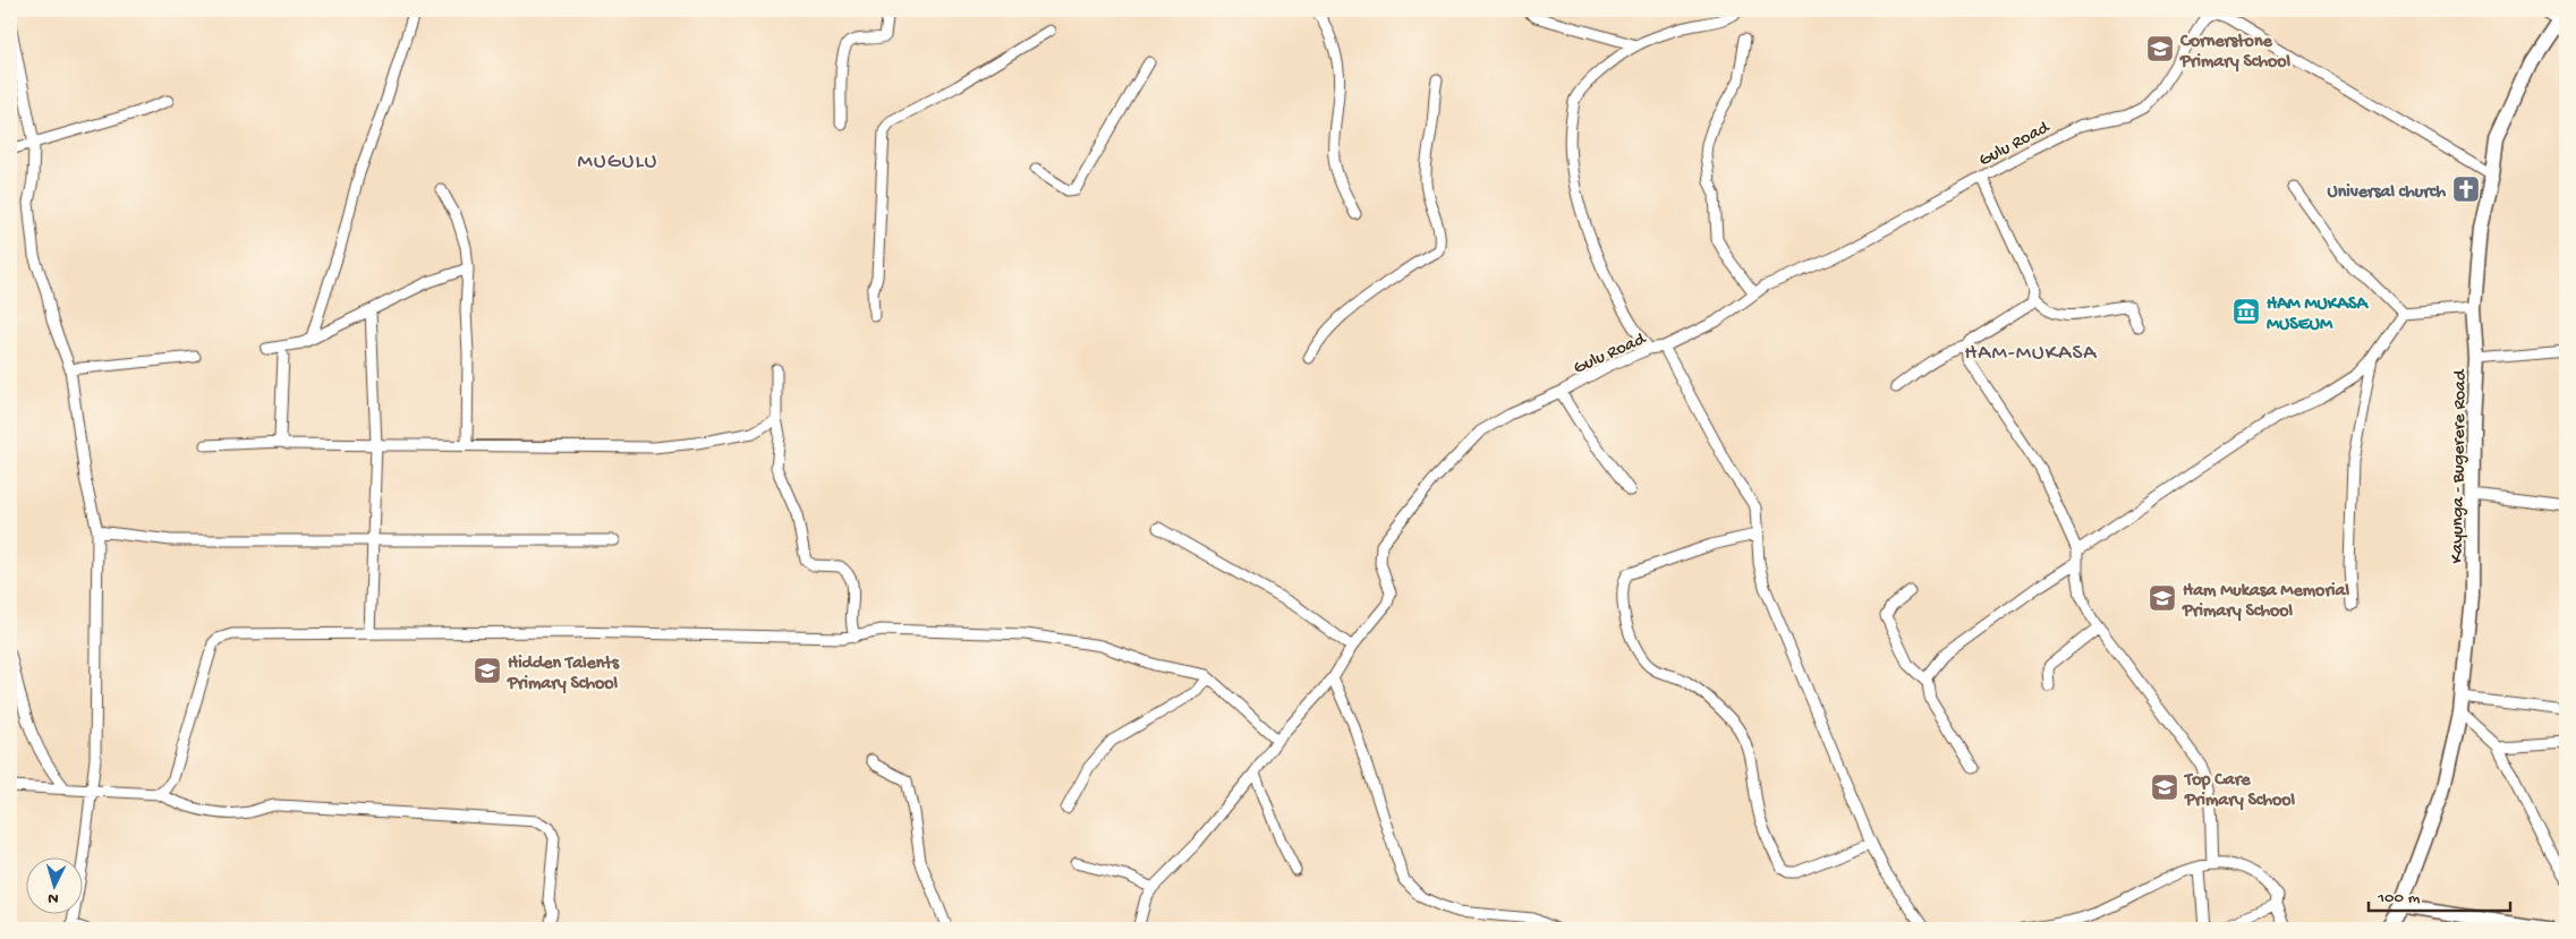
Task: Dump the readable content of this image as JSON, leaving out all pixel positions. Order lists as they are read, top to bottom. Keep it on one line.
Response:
{"streets":{"main road":["Kayunga - Bugerere Road"],"street":["Gulu Road"]},"crossings":[["Gulu Road","Kayunga - Bugerere Road"]],"districts":["MUGULU","HAM-MUKASA"],"places":{"school or university":["Cornerstone Primary School","Ham Mukasa Memorial Primary School","Hidden Talents Primary School","Top Care Primary School"],"church":["Universal church"],"museum":["HAM MUKASA MUSEUM"]},"scale_bar":"100 m","north":"bottom"}
